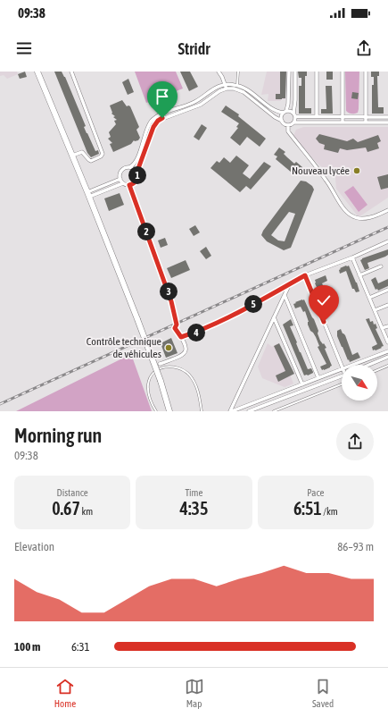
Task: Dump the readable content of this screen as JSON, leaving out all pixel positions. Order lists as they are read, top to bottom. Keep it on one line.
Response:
{"places":["Nouveau lycée","Contrôle technique de véhicules"],"north":"bottom right","page":{"status":"09:38","header":"Stridr","pins":["1","2","3","5","4"],"heading":["Morning run","09:38"],"stats":[["Distance","0.67 km"],["Time","4:35"],["Pace","6:51 /km"]],"chart":["Elevation","86–93 m"],"list":[{"name":"100 m","note":"6:31"}],"tabs":["Home","Map","Saved"]}}
